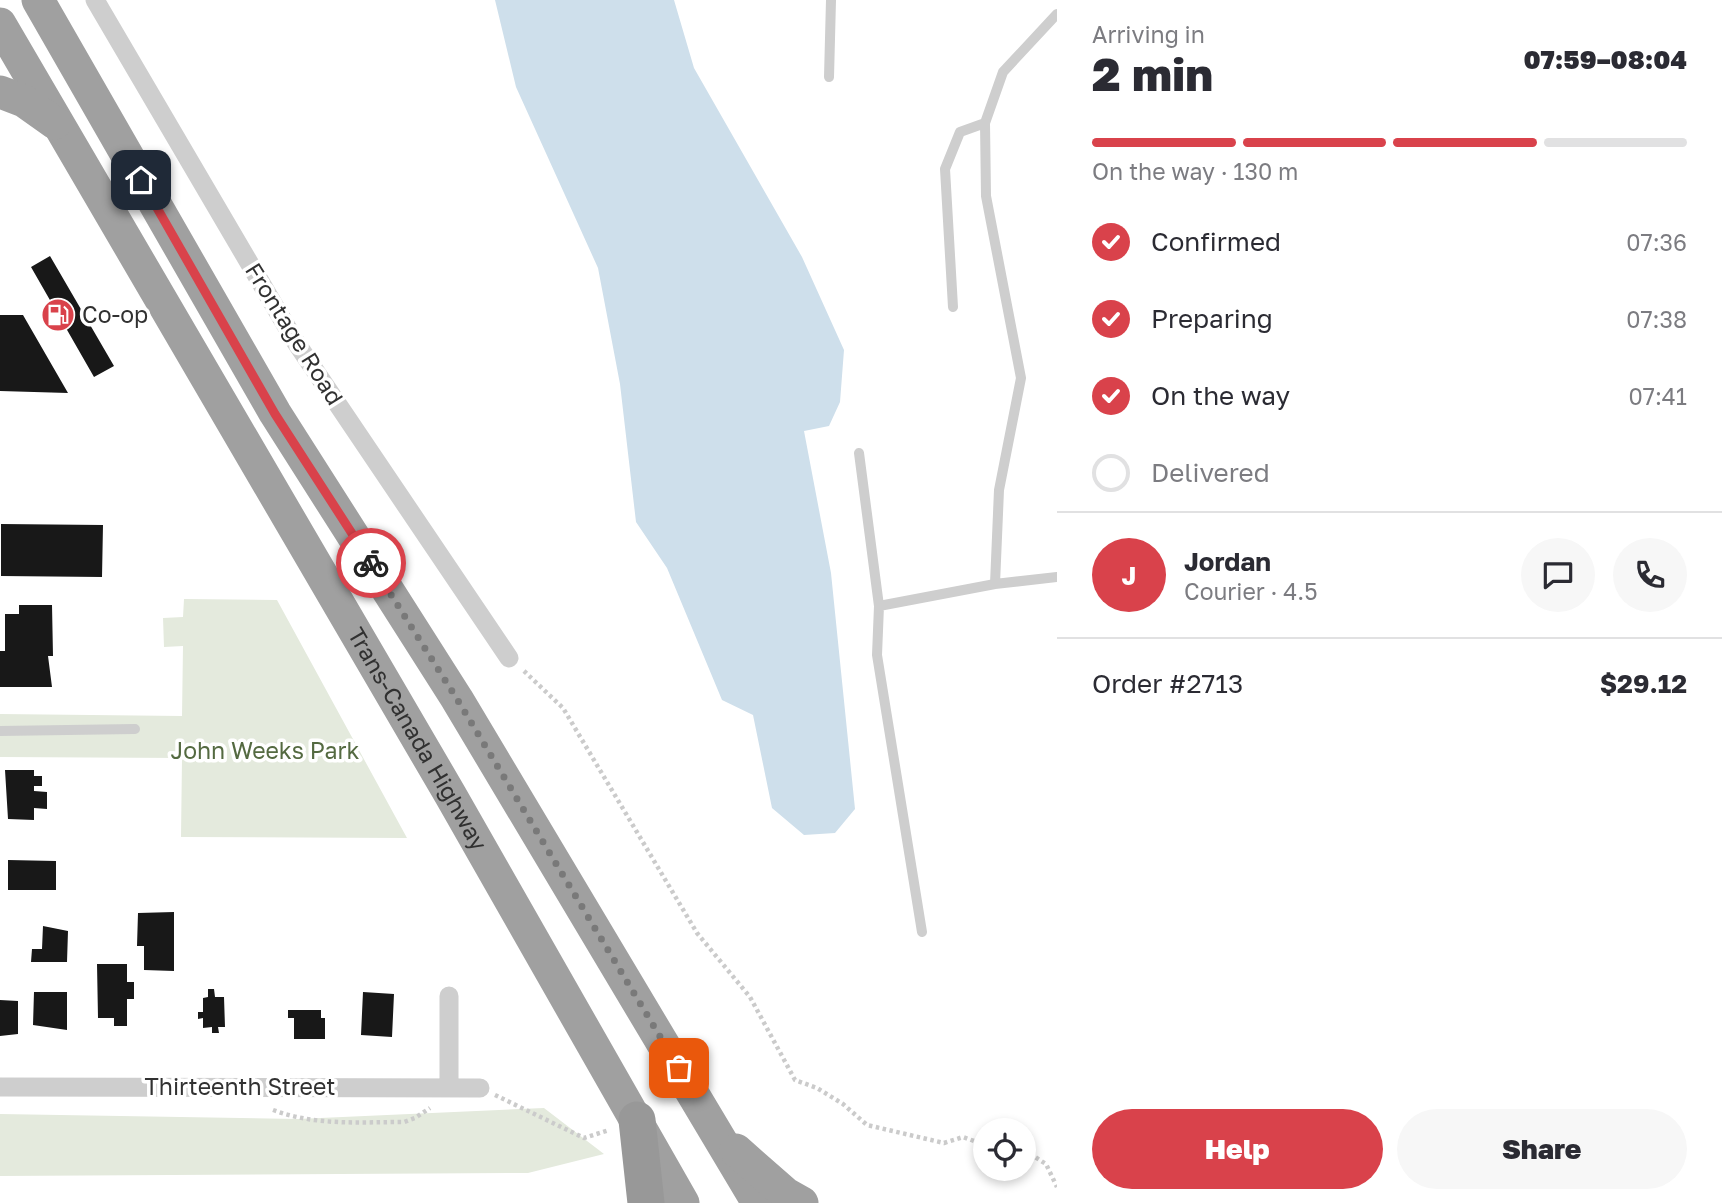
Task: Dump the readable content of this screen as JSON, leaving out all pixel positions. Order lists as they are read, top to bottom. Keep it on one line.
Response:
{"streets":{"highway":["Trans-Canada Highway"],"street":["Frontage Road","Thirteenth Street"]},"parks":["John Weeks Park"],"places":{"fuel station":["Co-op"]},"page":{"heading":["2 min","Arriving in","07:59–08:04"],"panel":["Jordan","Courier · 4.5","Order #2713","$29.12"],"bar":"On the way · 130 m","list":[["Confirmed","07:36"],["Preparing","07:38"],["On the way","07:41"],"Delivered"],"round":"J","buttons":["Help","Share"]}}
